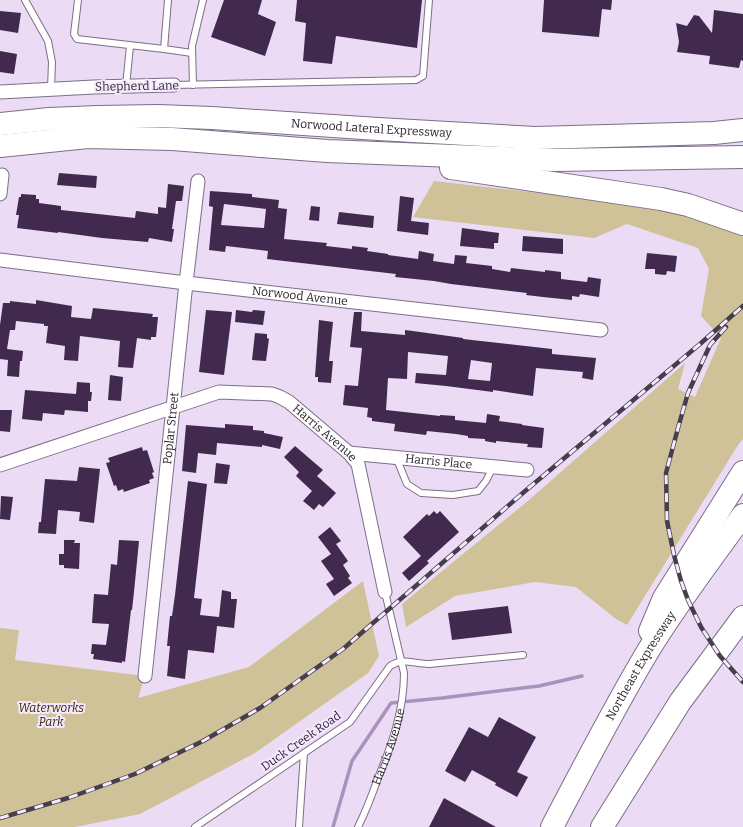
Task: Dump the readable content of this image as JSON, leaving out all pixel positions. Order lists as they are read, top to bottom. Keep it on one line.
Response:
{"streets":{"highway":["Norwood Lateral Expressway","Northeast Expressway"],"street":["Shepherd Lane","Norwood Avenue","Poplar Street","Harris Avenue","Harris Place"],"lane":["Duck Creek Road"]},"crossings":[["Norwood Avenue","Poplar Street"],["Poplar Street","Harris Avenue"],["Harris Avenue","Harris Place"],["Harris Avenue","Duck Creek Road"]],"parks":["Waterworks Park"]}
